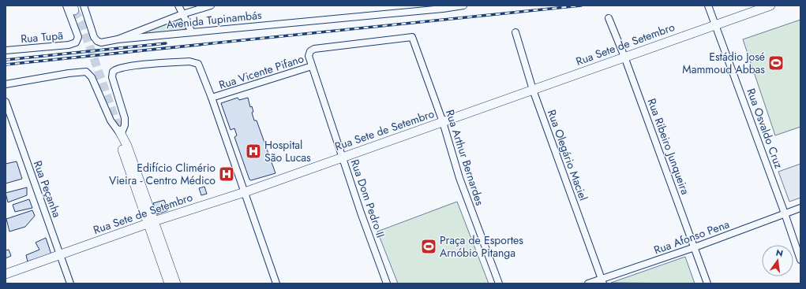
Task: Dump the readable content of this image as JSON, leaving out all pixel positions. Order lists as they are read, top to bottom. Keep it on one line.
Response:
{"streets":{"main road":["Rua Sete de Setembro"],"street":["Avenida Tupinambás","Rua Tupã","Rua Vicente Pifano","Rua Osvaldo Cruz","Rua Ribeiro Junqueira","Rua Olegário Maciel","Rua Arthur Bernardes","Rua Peçanha","Rua Dom Pedro II","Rua Afonso Pena"]},"crossings":[["Rua Sete de Setembro","Rua Osvaldo Cruz"],["Rua Sete de Setembro","Rua Ribeiro Junqueira"],["Rua Sete de Setembro","Rua Olegário Maciel"],["Rua Sete de Setembro","Rua Arthur Bernardes"],["Rua Sete de Setembro","Rua Peçanha"],["Rua Sete de Setembro","Rua Dom Pedro II"],["Rua Vicente Pifano","Rua Arthur Bernardes"],["Rua Vicente Pifano","Rua Dom Pedro II"],["Rua Osvaldo Cruz","Rua Afonso Pena"],["Rua Ribeiro Junqueira","Rua Afonso Pena"],["Rua Olegário Maciel","Rua Afonso Pena"]],"places":{"sports":["Estádio José Mammoud Abbas","Praça de Esportes Arnóbio Pitanga"],"hospital":["Hospital São Lucas","Edifício Climério Vieira - Centro Médico"]},"north":"top"}
